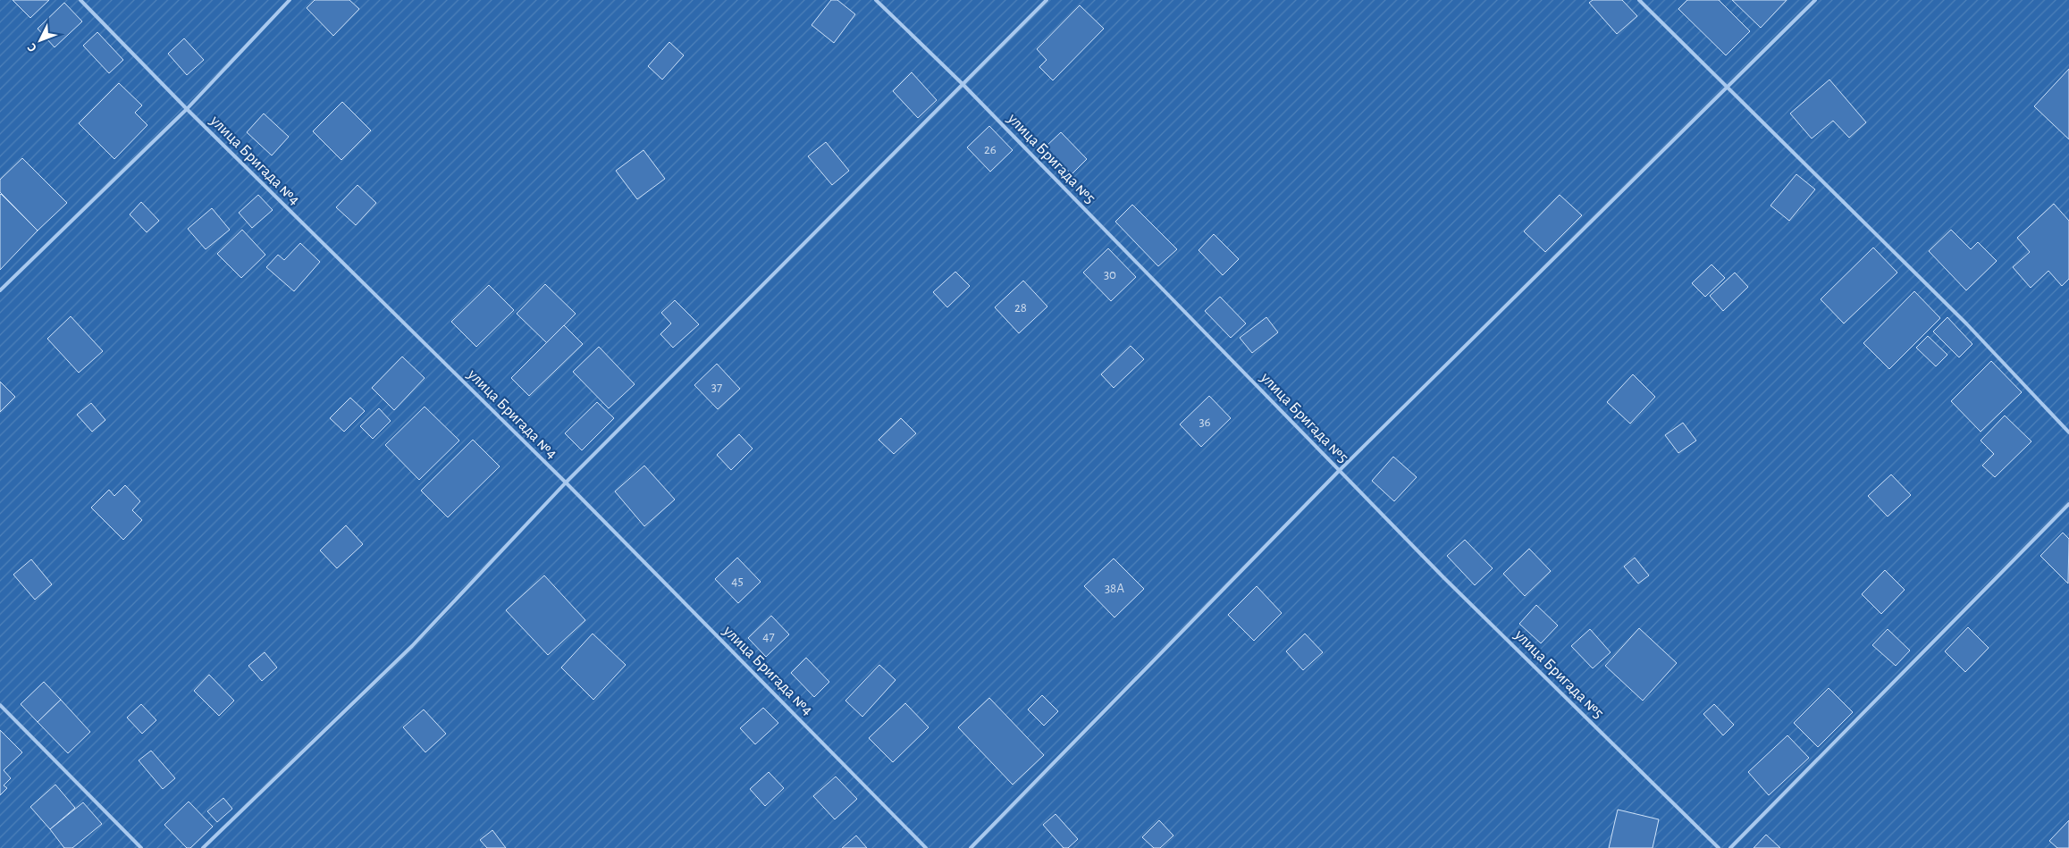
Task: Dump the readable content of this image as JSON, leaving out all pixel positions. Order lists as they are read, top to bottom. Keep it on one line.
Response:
{"streets":{"lane":["улица Бригада №5","улица Бригада №4"]},"house_numbers":["26","30","28","37","36","45","38А","47"],"north":"bottom left"}
